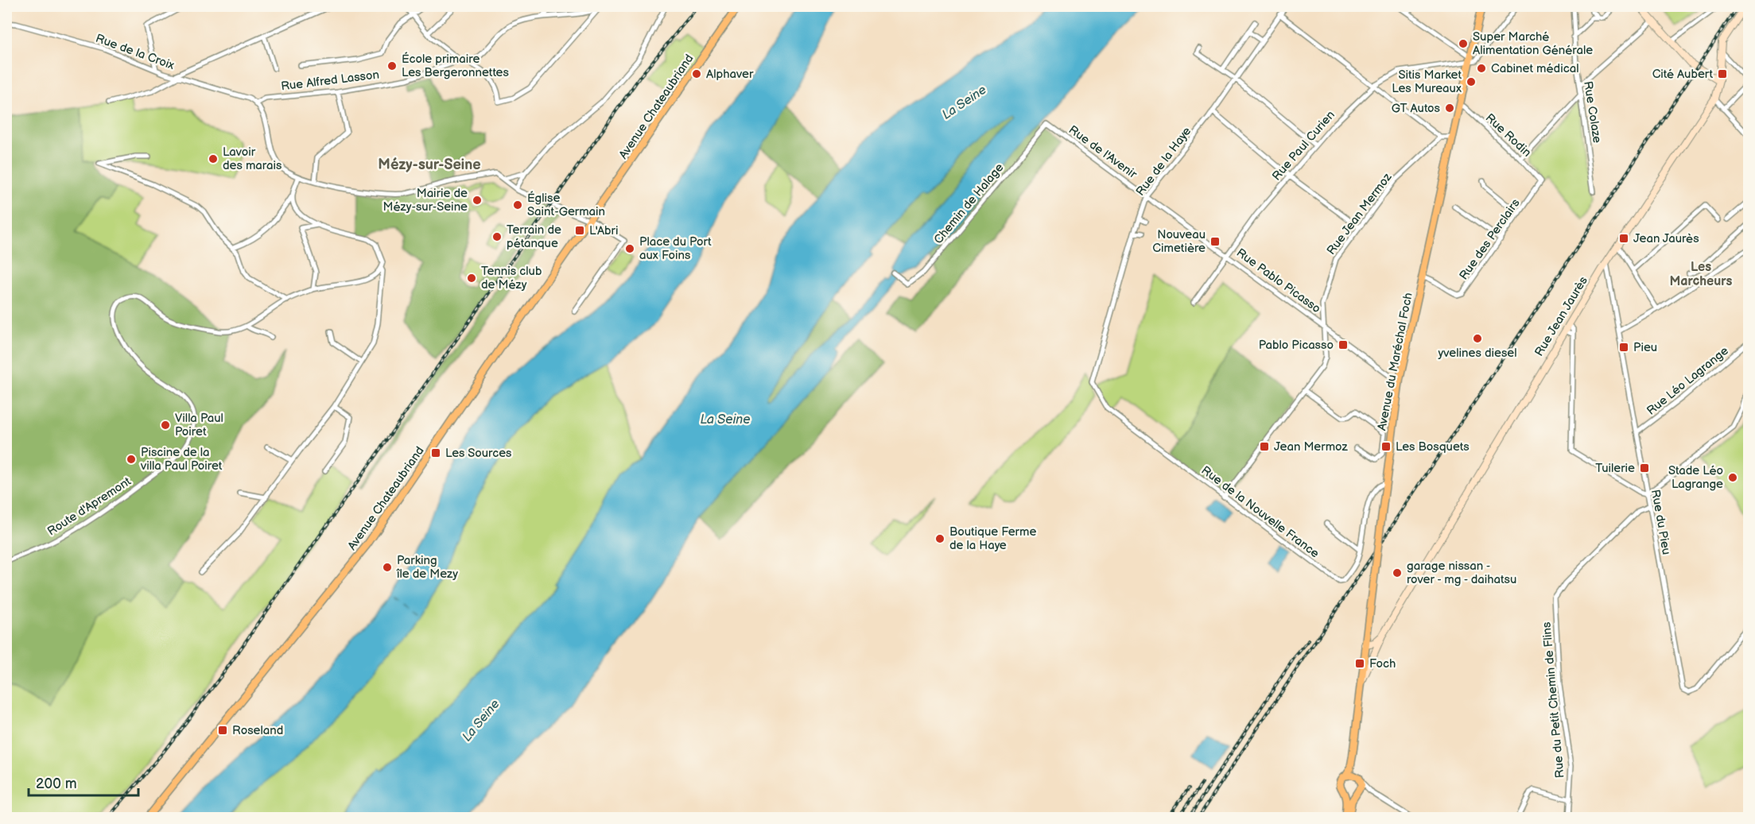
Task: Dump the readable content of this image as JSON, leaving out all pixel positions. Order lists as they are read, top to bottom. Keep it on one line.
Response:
{"streets":{"main road":["Avenue Chateaubriand","Rue Jean Jaurès","Avenue du Maréchal Foch"],"street":["Rue de la Croix","Rue Alfred Lasson","Rue Colaze","Rue Rodin","Rue Paul Curien","Rue de l'Avenir","Rue de la Haye","Chemin de Halage","Rue Jean Mermoz","Rue des Perclairs","Rue Pablo Picasso","Rue Léo Lagrange","Route d'Apremont","Rue de la Nouvelle France","Rue du Pieu","Rue du Petit Chemin de Flins"]},"crossings":[["Rue de la Croix","Rue Alfred Lasson"],["Rue Rodin","Rue des Perclairs"],["Rue Rodin","Avenue du Maréchal Foch"],["Rue Paul Curien","Rue Pablo Picasso"],["Rue Paul Curien","Avenue du Maréchal Foch"],["Rue de l'Avenir","Rue de la Haye"],["Rue de l'Avenir","Chemin de Halage"],["Rue de l'Avenir","Rue Pablo Picasso"],["Rue de la Haye","Rue Pablo Picasso"],["Rue de la Haye","Rue de la Nouvelle France"],["Rue Jean Mermoz","Rue Pablo Picasso"],["Rue Jean Mermoz","Rue de la Nouvelle France"],["Rue des Perclairs","Avenue du Maréchal Foch"],["Rue Pablo Picasso","Avenue du Maréchal Foch"],["Rue Jean Jaurès","Avenue du Maréchal Foch"],["Rue Jean Jaurès","Rue du Pieu"],["Avenue du Maréchal Foch","Rue de la Nouvelle France"],["Rue Léo Lagrange","Rue du Pieu"],["Rue du Pieu","Rue du Petit Chemin de Flins"]],"districts":["Mézy-sur-Seine","Les Marcheurs"],"water":["La Seine"],"places":{"other":["Super Marché Alimentation Générale","École primaire Les Bergeronnettes","Cabinet médical","Alphaver","Sitis Market Les Mureaux","GT Autos","Lavoir des marais","Mairie de Mézy-sur-Seine","Église Saint-Germain","Terrain de pétanque","Place du Port aux Foins","Tennis club de Mézy","yvelines diesel","Villa Paul Poiret","Piscine de la villa Paul Poiret","Stade Léo Lagrange","Boutique Ferme de la Haye","Parking île de Mezy","garage nissan - rover - mg - daihatsu"],"transit":["Cité Aubert","L'Abri","Jean Jaurès","Nouveau Cimetière","Pablo Picasso","Pieu","Jean Mermoz","Les Bosquets","Les Sources","Tuilerie","Foch","Roseland"]},"scale_bar":"200 m"}
